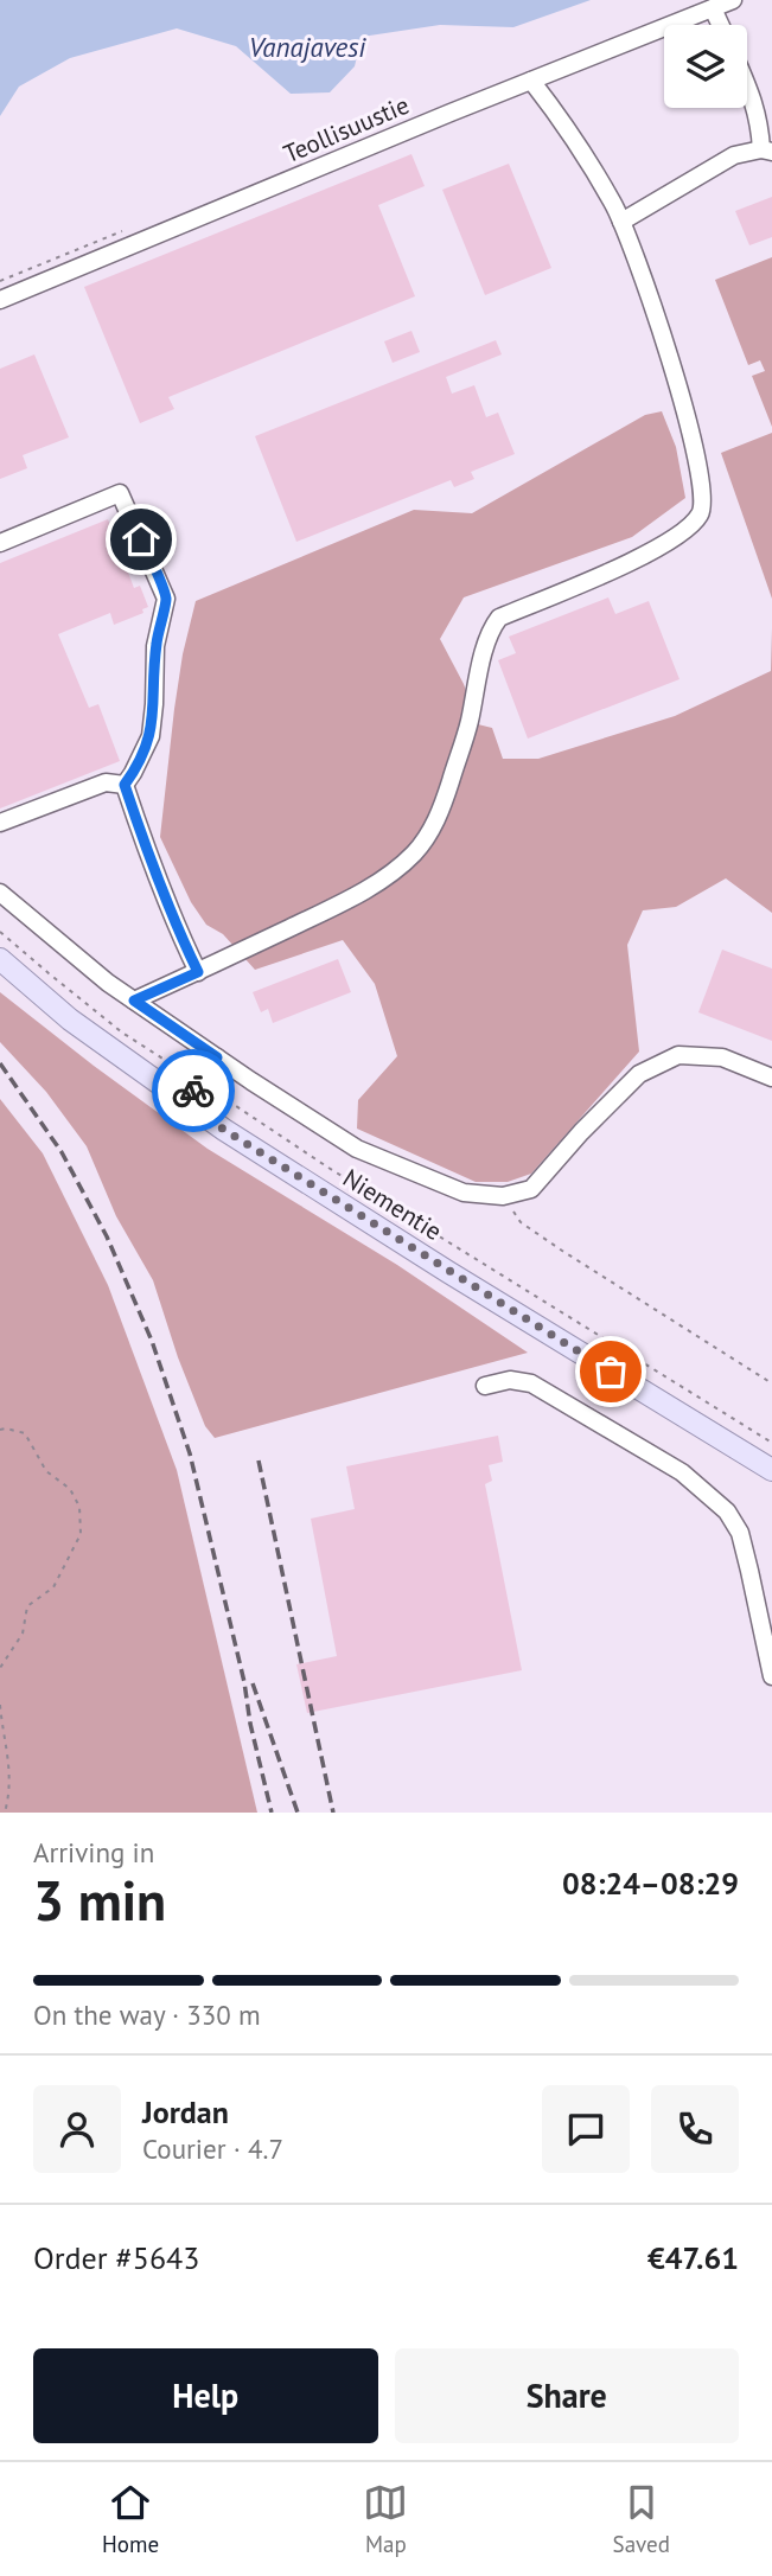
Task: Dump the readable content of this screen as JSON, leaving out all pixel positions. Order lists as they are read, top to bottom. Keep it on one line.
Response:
{"streets":{"main road":["Niementie"],"street":["Teollisuustie"]},"water":["Vanajavesi"],"page":{"heading":["3 min","Arriving in","08:24–08:29"],"panel":["Jordan","Courier · 4.7","Order #5643","€47.61"],"bar":"On the way · 330 m","buttons":["Help","Share"],"tabs":["Home","Map","Saved"]}}
